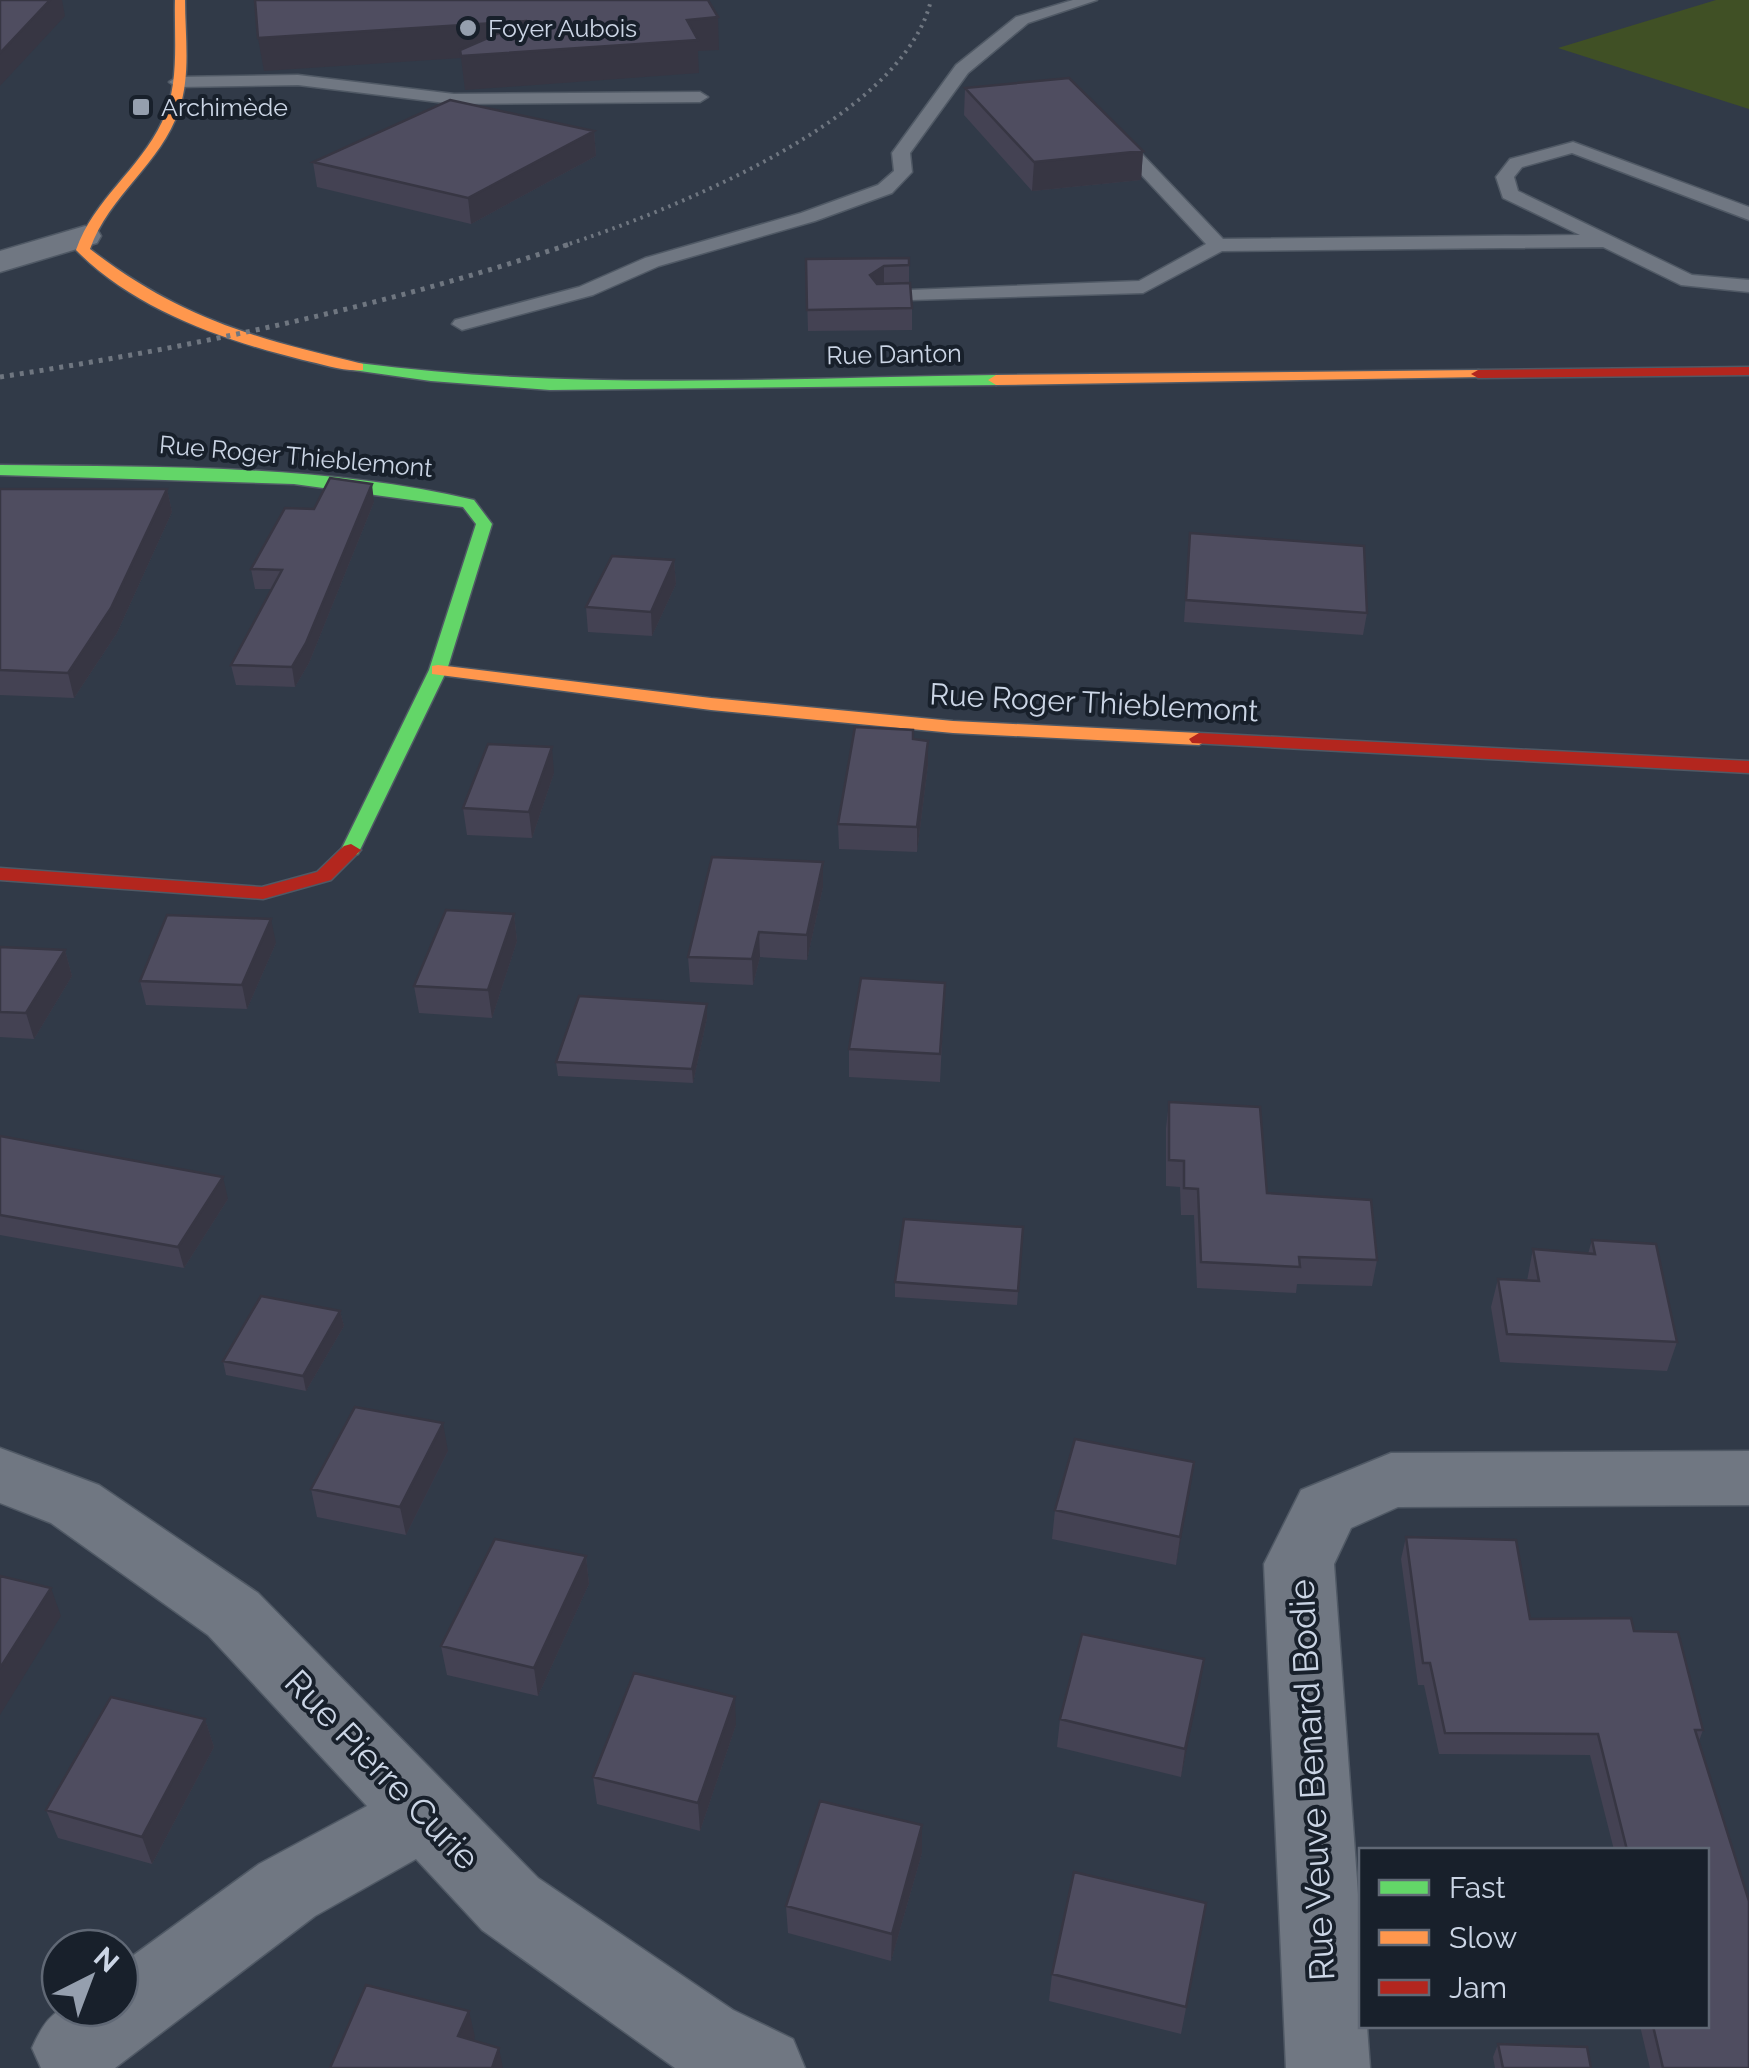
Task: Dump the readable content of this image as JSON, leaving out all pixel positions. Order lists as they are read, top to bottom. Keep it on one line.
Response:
{"streets":{"street":["Rue Danton","Rue Roger Thieblemont","Rue Pierre Curie","Rue Veuve Benard Bodie"]},"places":{"other":["Foyer Aubois"],"transit":["Archimède"]},"legend":["Fast","Slow","Jam"],"north":"top right"}
